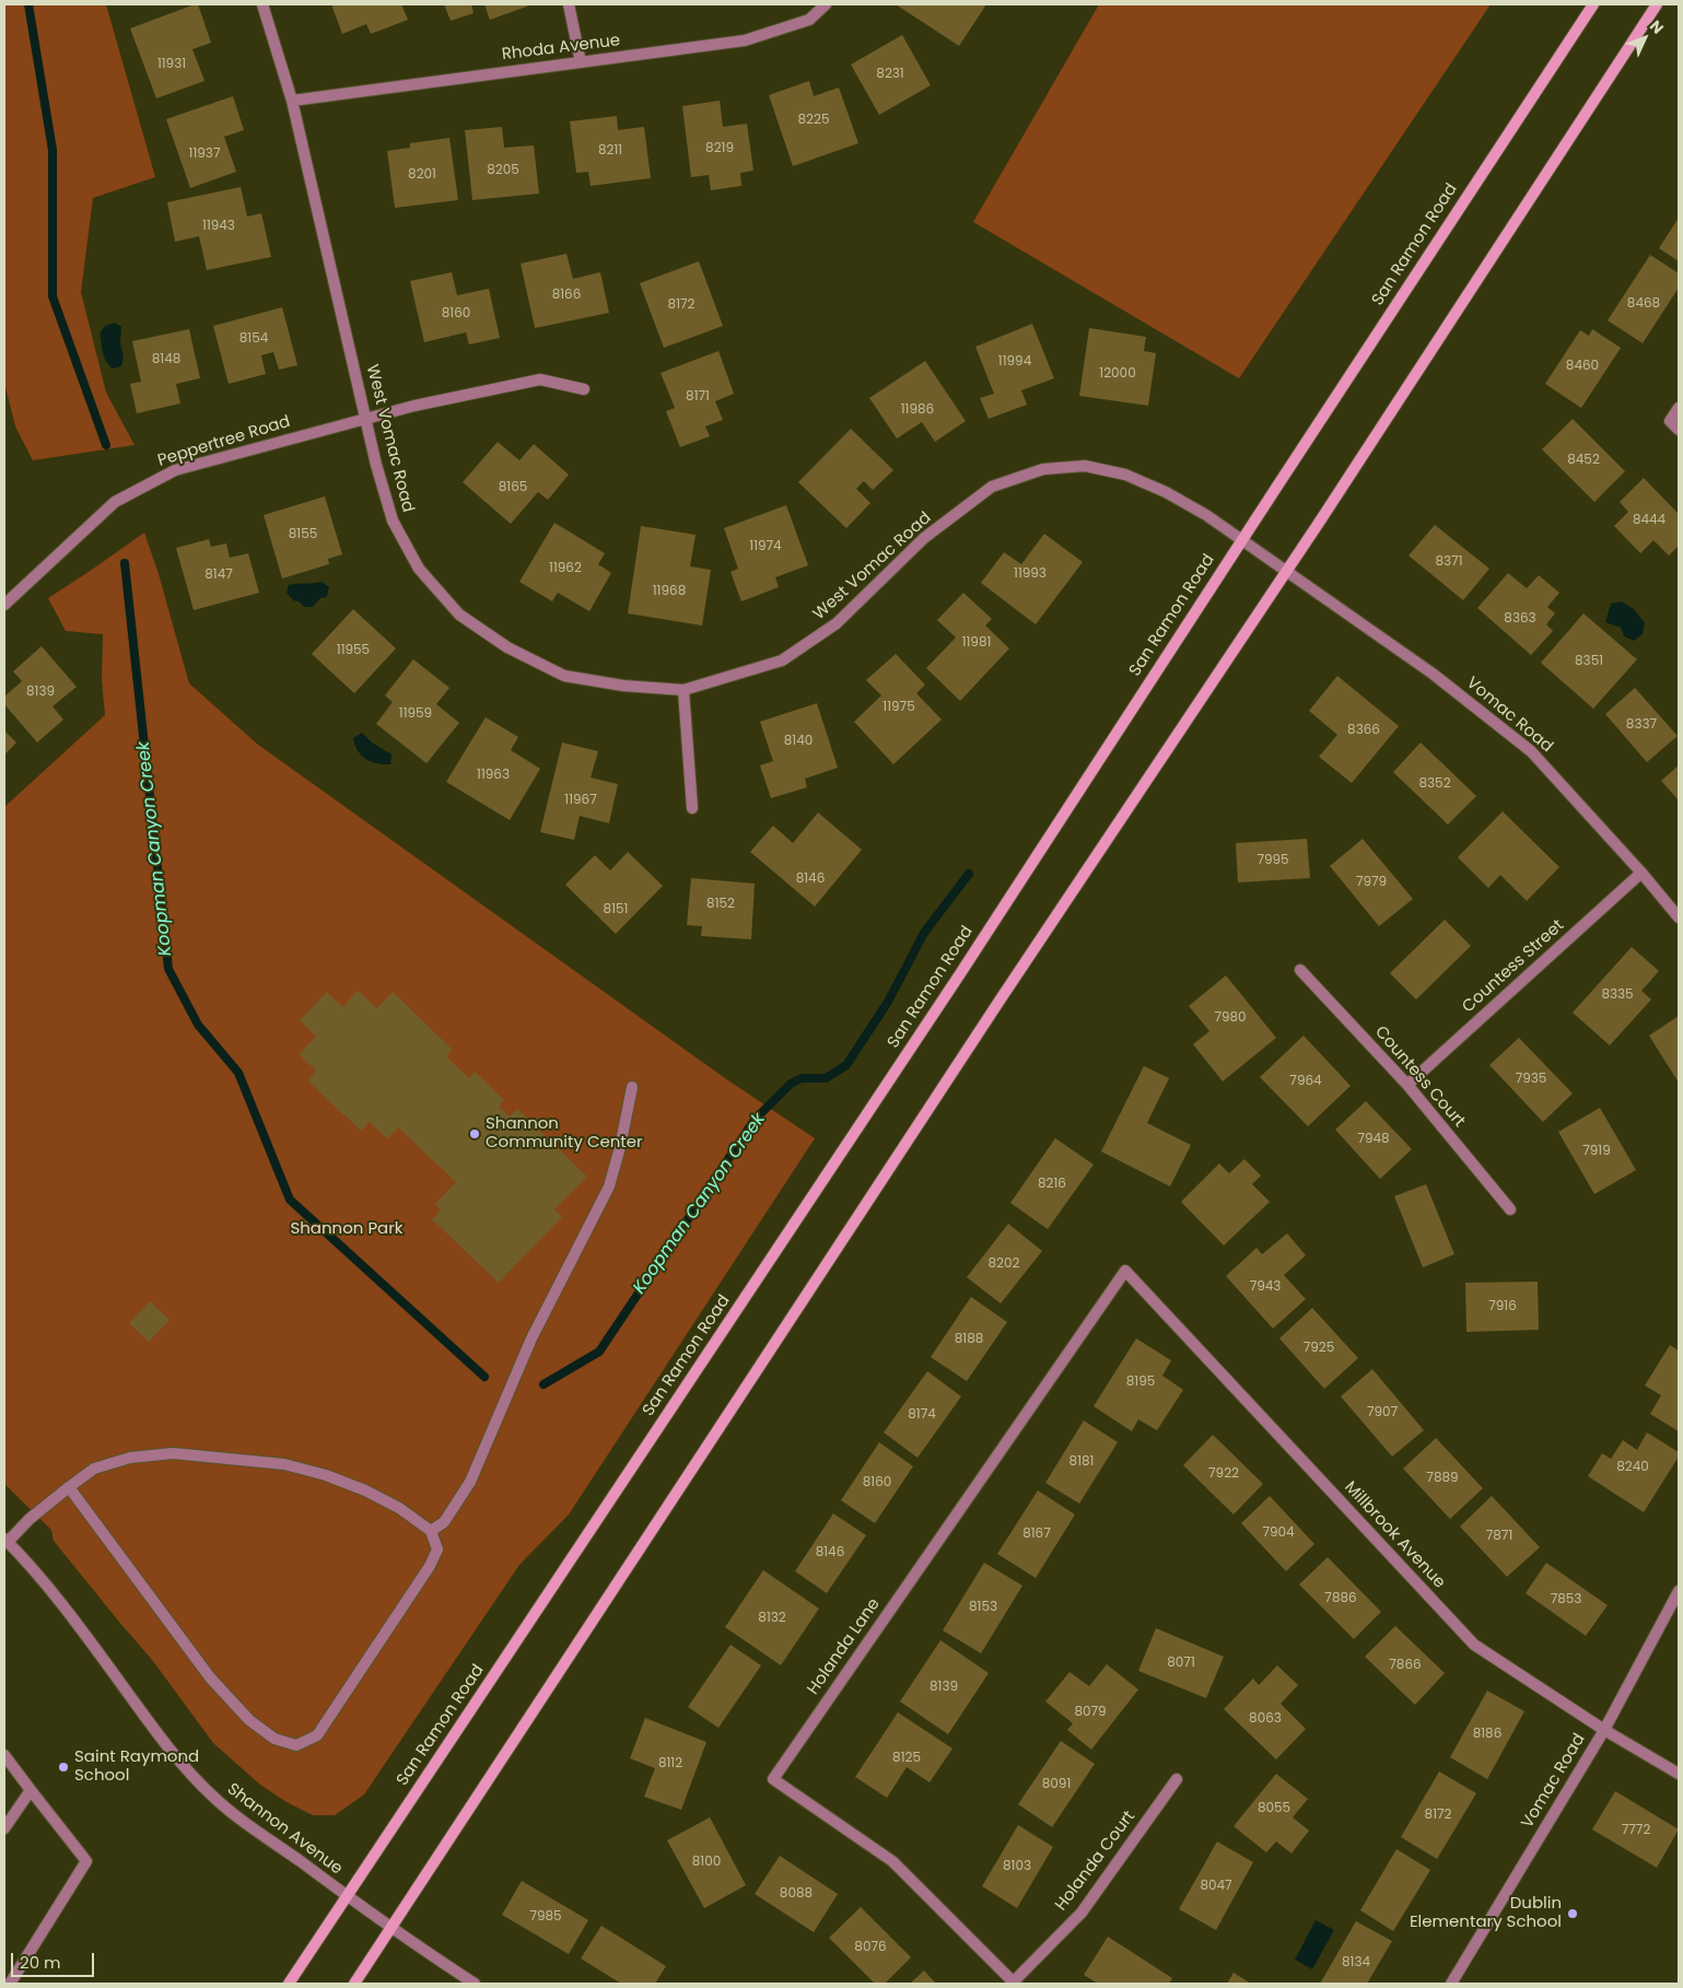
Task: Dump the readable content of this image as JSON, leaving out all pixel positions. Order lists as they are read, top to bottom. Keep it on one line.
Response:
{"streets":{"main road":["San Ramon Road"],"street":["Rhoda Avenue","West Vomac Road","Peppertree Road","Vomac Road","Countess Street","Countess Court","Millbrook Avenue","Holanda Lane","Shannon Avenue","Holanda Court"]},"crossings":[["Rhoda Avenue","West Vomac Road"],["San Ramon Road","West Vomac Road"],["San Ramon Road","Shannon Avenue"],["West Vomac Road","Peppertree Road"],["West Vomac Road","Vomac Road"],["Vomac Road","Countess Street"],["Vomac Road","Millbrook Avenue"],["Countess Street","Countess Court"],["Millbrook Avenue","Holanda Lane"],["Holanda Lane","Holanda Court"]],"water":["Koopman Canyon Creek"],"parks":["Shannon Park"],"places":["Shannon Community Center","Saint Raymond School","Dublin Elementary School"],"house_numbers":["11931","8231","8225","8219","8211","11937","8205","8201","11943","8166","8468","8172","8160","8154","8148","11994","8460","12000","8171","11986","8452","8165","8444","8155","11974","8371","11962","11993","8147","11968","8363","11981","11955","8351","8139","11975","11959","8337","8366","8140","11963","8352","11967","7995","8146","7979","8152","8151","8335","7980","7935","7964","7948","7919","8216","8202","7943","7916","8188","7925","8195","7907","8174","8181","8240","7922","7889","8160","7904","8167","7871","8146","7886","7853","8153","8132","8071","7866","8139","8079","8063","8186","8125","8112","8091","8055","8172","7772","8100","8103","8047","8088","7985","8076","8134"],"scale_bar":"20 m","north":"top right"}
